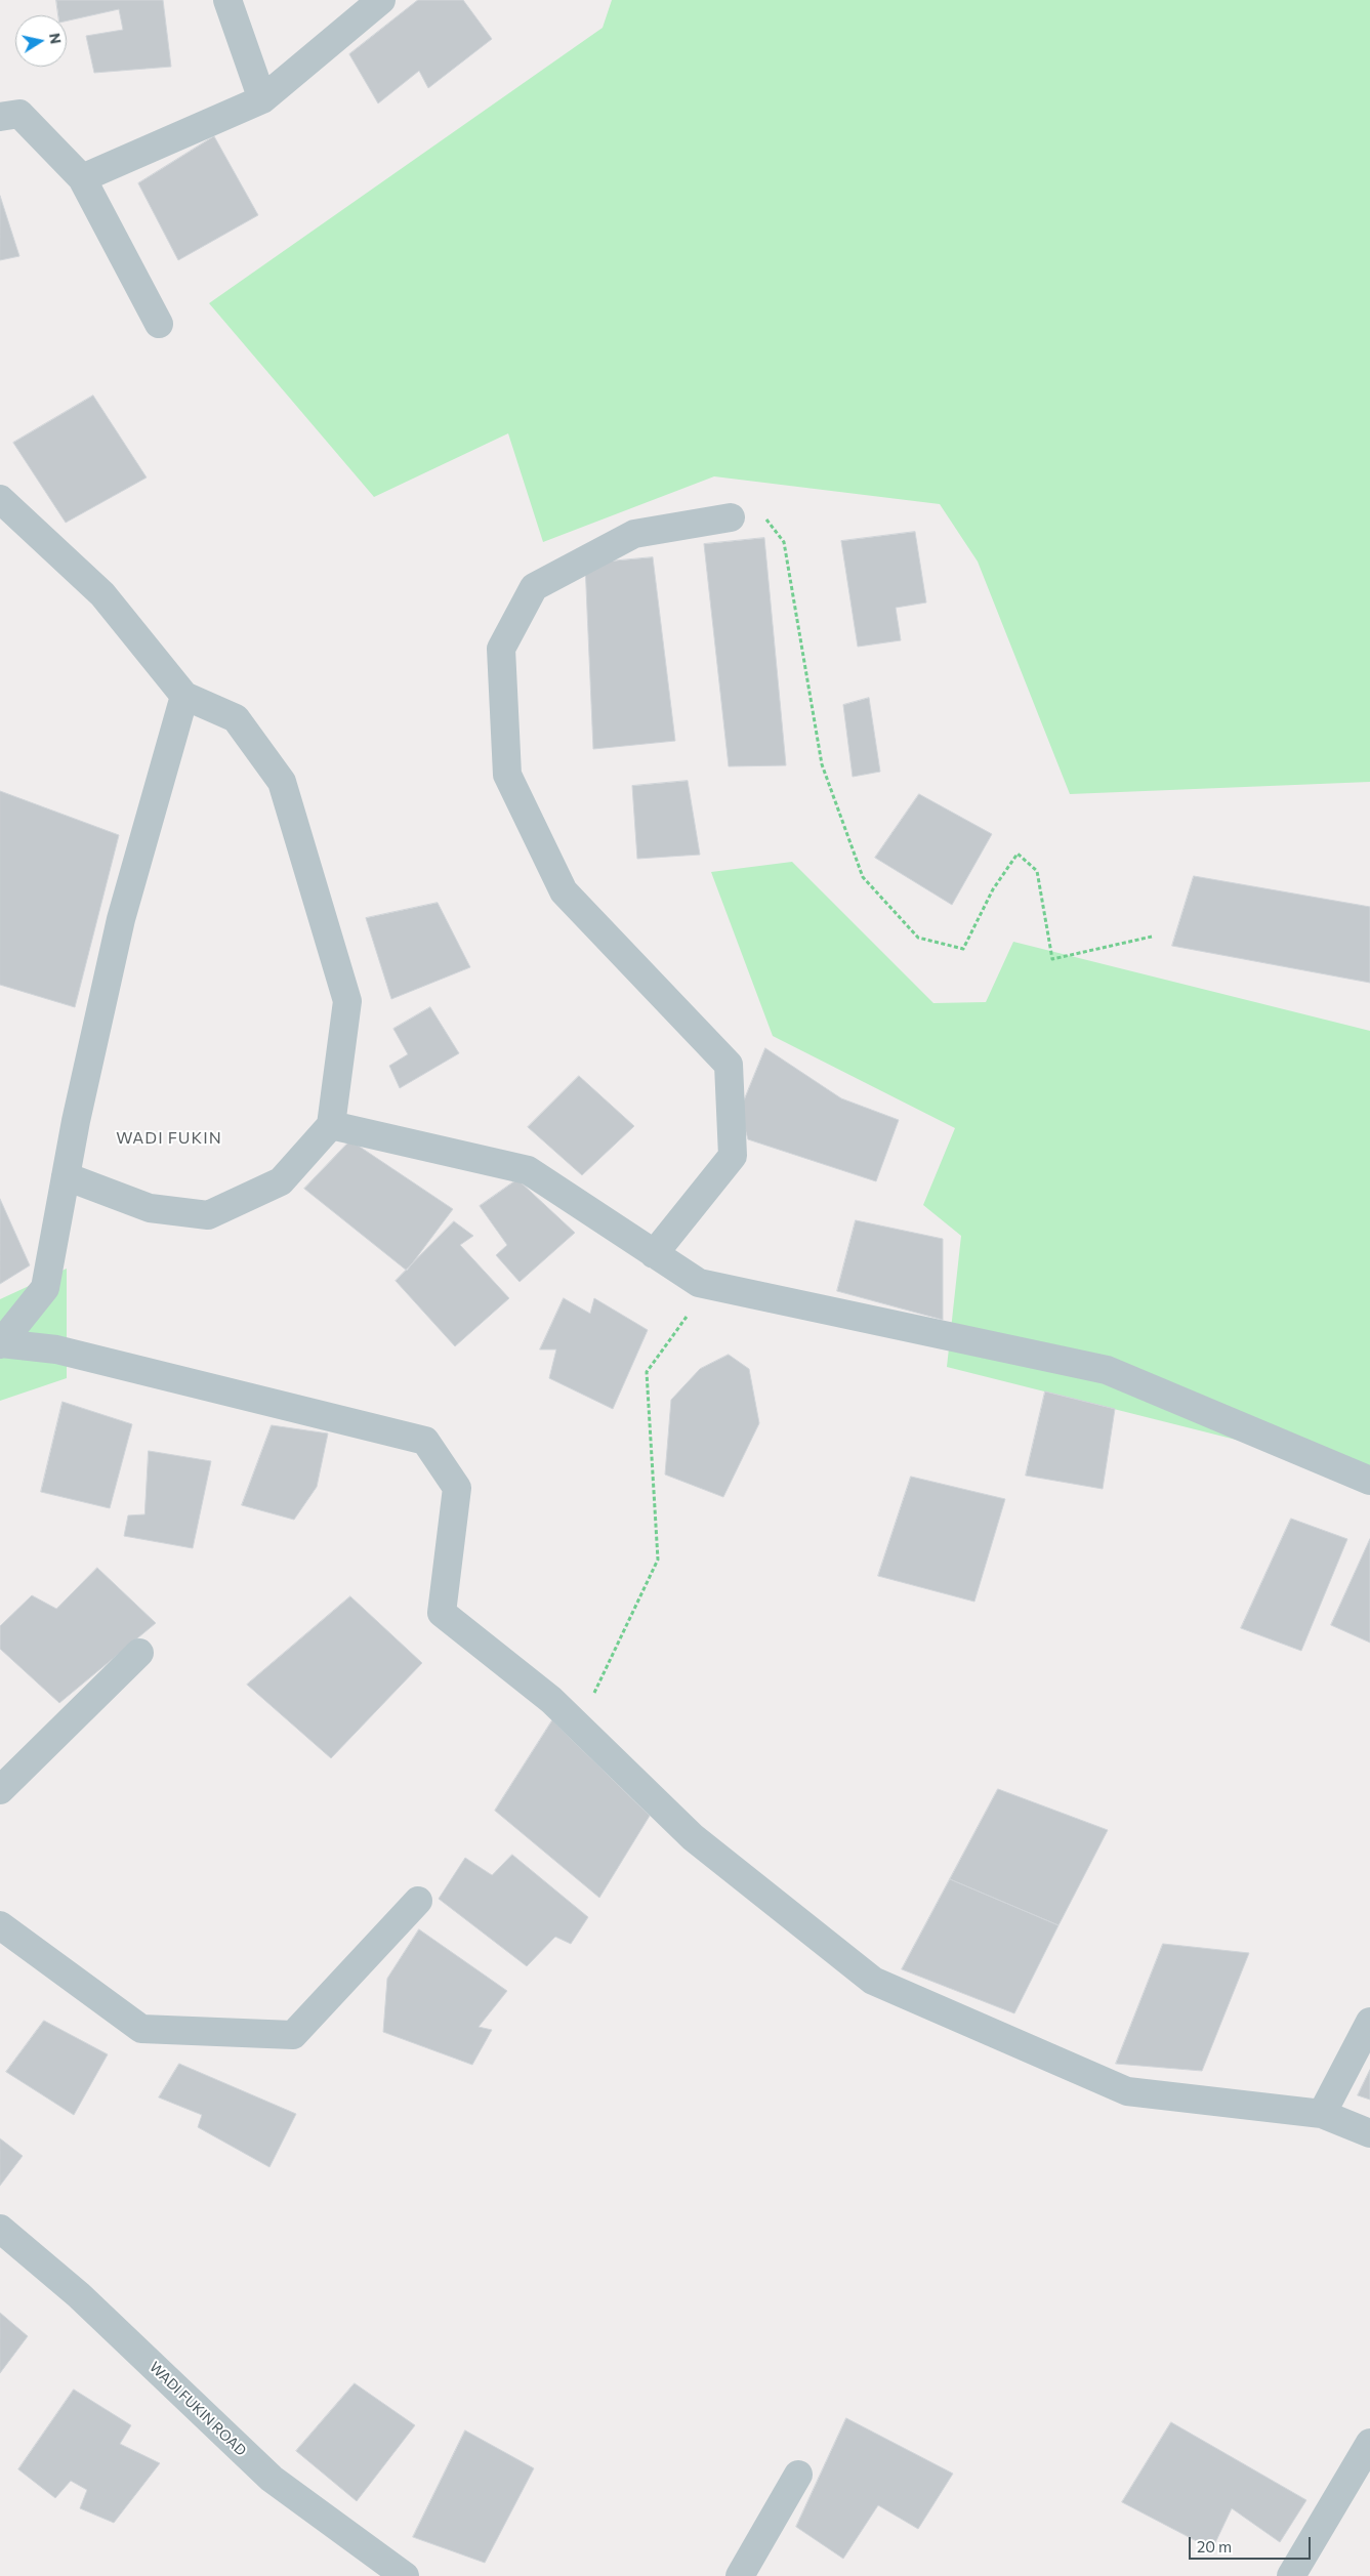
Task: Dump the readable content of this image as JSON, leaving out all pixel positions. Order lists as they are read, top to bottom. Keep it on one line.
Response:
{"streets":{"street":["WADI FUKIN ROAD"]},"districts":["WADI FUKIN"],"scale_bar":"20 m","north":"right"}
